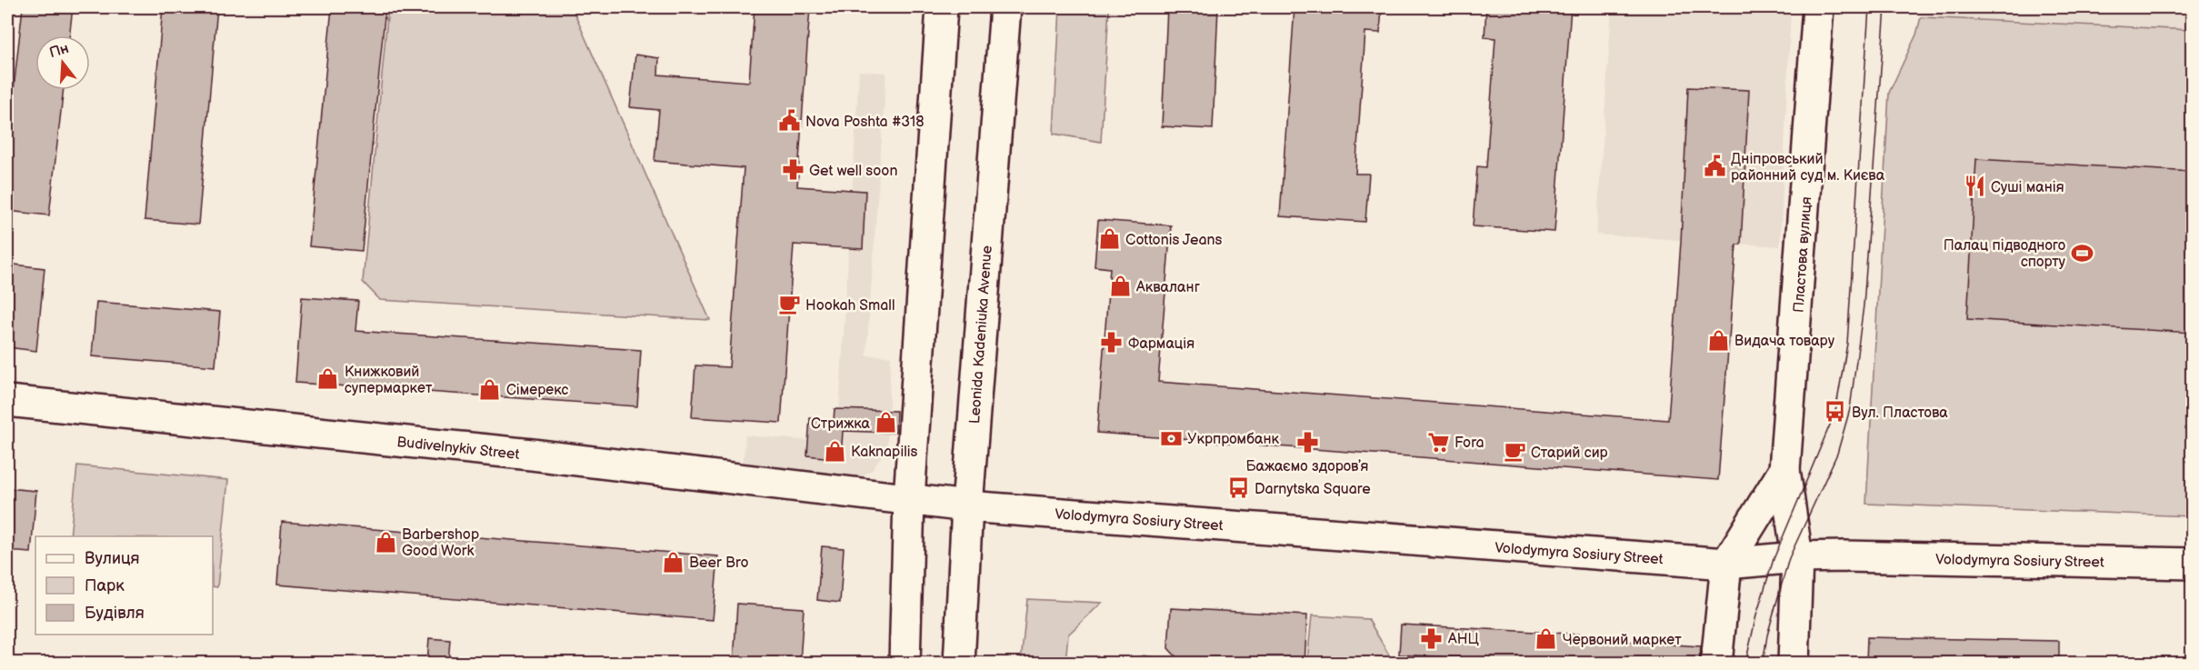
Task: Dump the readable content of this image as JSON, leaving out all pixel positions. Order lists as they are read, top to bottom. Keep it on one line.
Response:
{"streets":{"main road":["Пластова вулиця","Leonida Kadeniuka Avenue","Budivelnykiv Street","Volodymyra Sosiury Street"]},"crossings":[["Пластова вулиця","Volodymyra Sosiury Street"],["Leonida Kadeniuka Avenue","Budivelnykiv Street"],["Leonida Kadeniuka Avenue","Volodymyra Sosiury Street"],["Budivelnykiv Street","Volodymyra Sosiury Street"]],"places":{"public building":["Nova Poshta #318","Дніпровський районний суд м. Києва"],"pharmacy":["Get well soon","Фармація","Бажаємо здоровʼя","АНЦ"],"restaurant":["Суші манія"],"shop":["Cottonis Jeans","Акваланг","Видача товару","Книжковий супермаркет","Сімерекс","Стрижка","Kaknapilis","Barbershop Good Work","Beer Bro","Червоний маркет"],"sports":["Палац підводного спорту"],"cafe":["Hookah Small","Старий сир"],"bus stop":["Вул. Пластова","Darnytska Square"],"bank":["Укрпромбанк"],"supermarket":["Fora"]},"legend":["Вулиця","Парк","Будівля"],"north":"top"}
